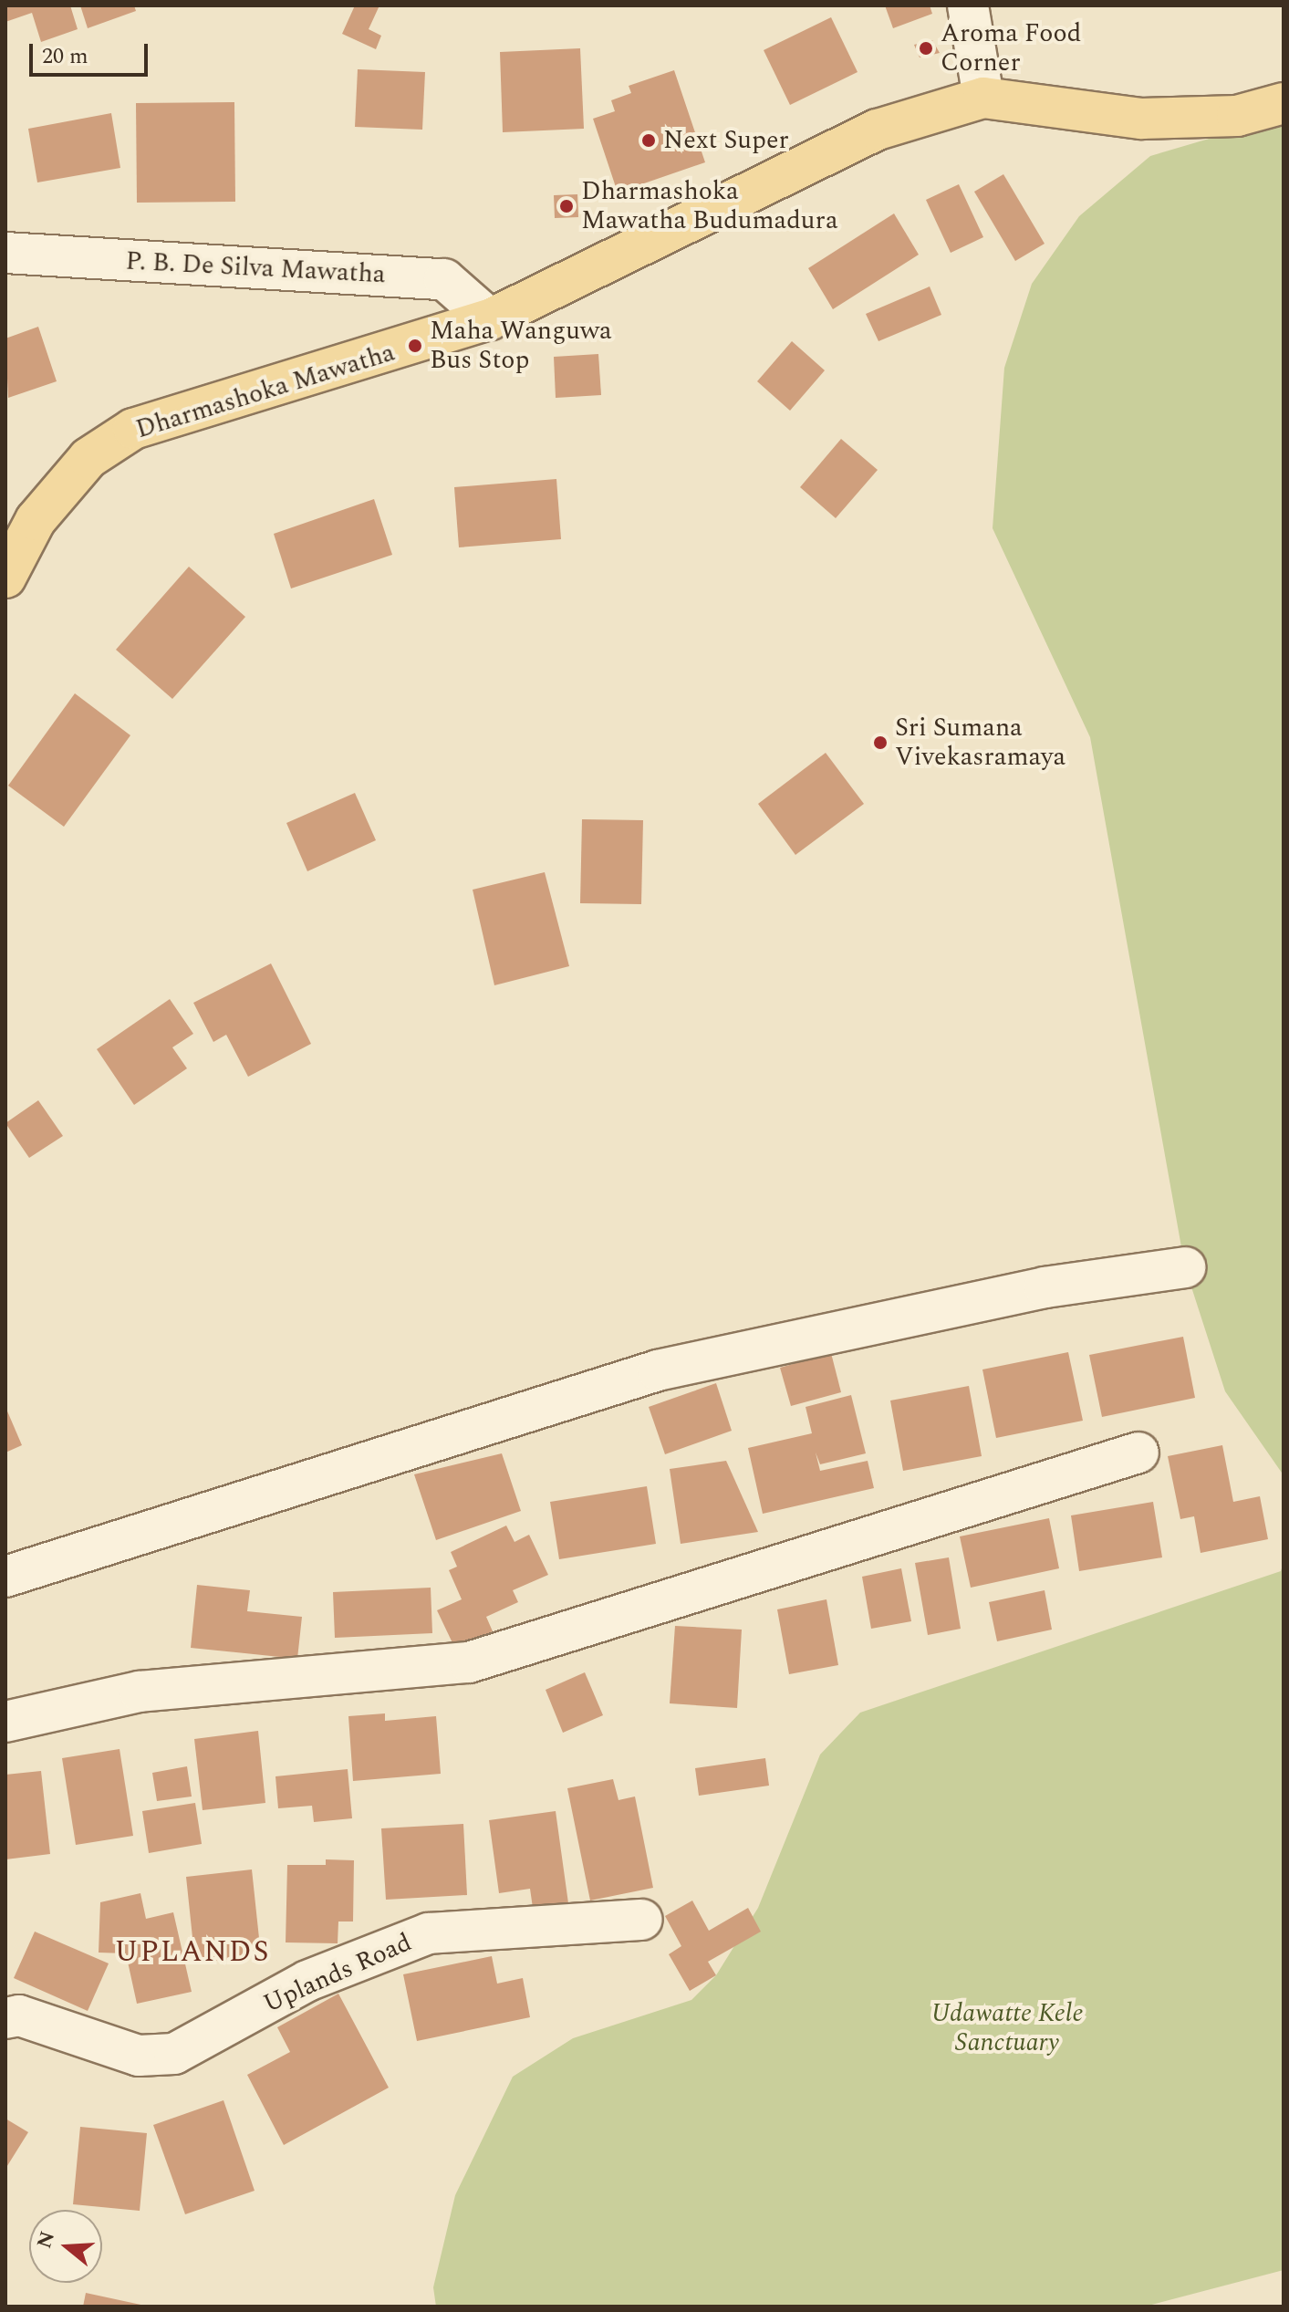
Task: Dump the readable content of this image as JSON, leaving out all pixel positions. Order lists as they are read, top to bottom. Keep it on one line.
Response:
{"streets":{"main road":["Dharmashoka Mawatha"],"street":["P. B. De Silva Mawatha","Uplands Road"]},"crossings":[["P. B. De Silva Mawatha","Dharmashoka Mawatha"]],"districts":["UPLANDS"],"parks":["Udawatte Kele Sanctuary"],"places":["Aroma Food Corner","Next Super","Dharmashoka Mawatha Budumadura","Maha Wanguwa Bus Stop","Sri Sumana Vivekasramaya"],"scale_bar":"20 m","north":"left"}
